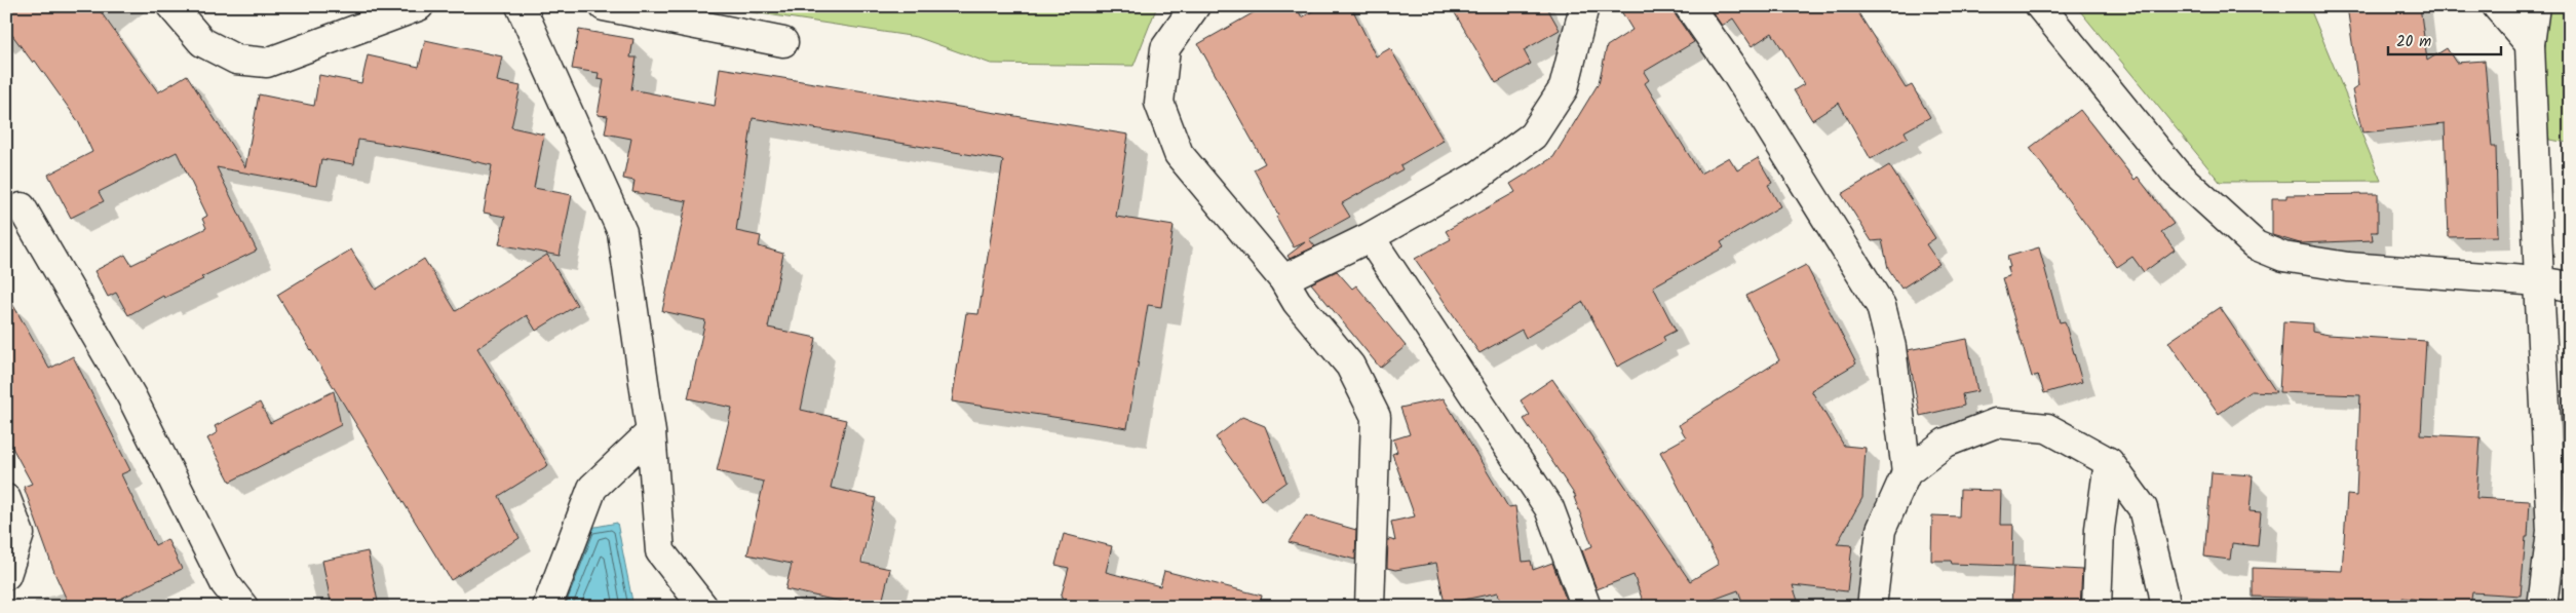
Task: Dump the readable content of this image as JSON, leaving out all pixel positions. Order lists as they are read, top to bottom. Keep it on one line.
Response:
{"scale_bar":"20 m"}
